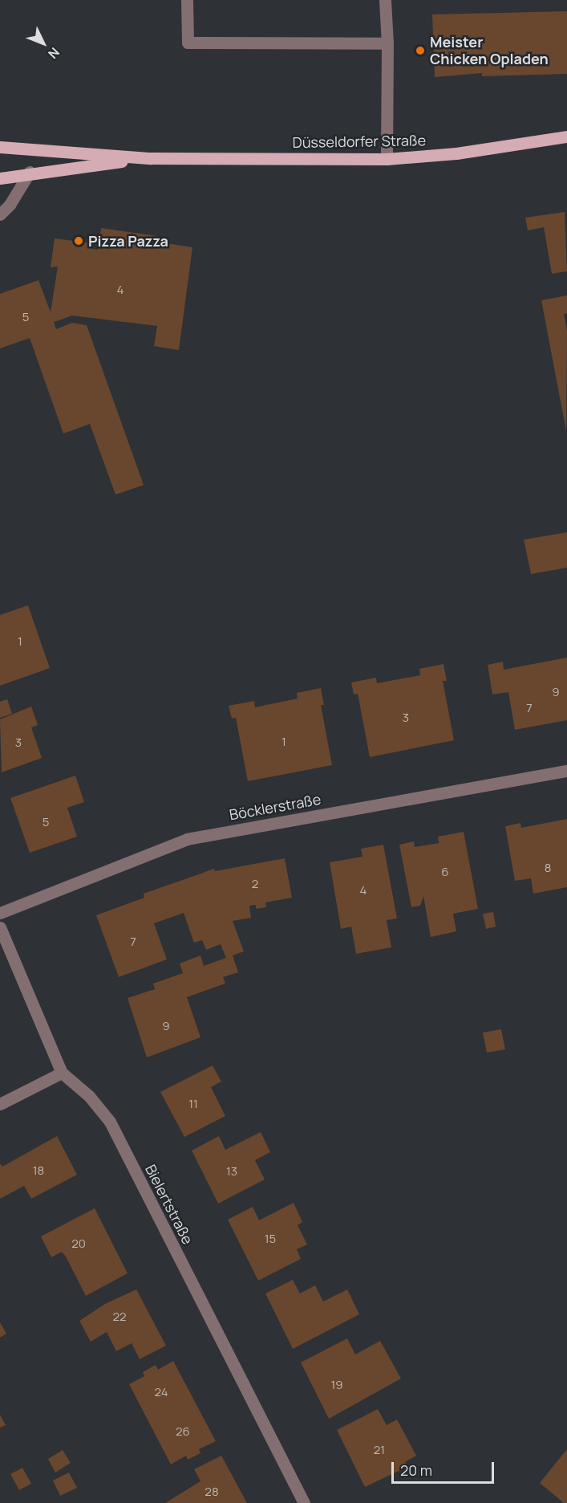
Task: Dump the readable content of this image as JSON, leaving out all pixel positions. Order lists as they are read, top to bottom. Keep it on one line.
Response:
{"streets":{"main road":["Düsseldorfer Straße"],"street":["Böcklerstraße","Bielertstraße"]},"places":["Meister Chicken Opladen","Pizza Pazza"],"house_numbers":["4","5","1","9","7","3","1","3","5","8","6","2","4","7","9","11","18","13","15","20","22","19","24","26","21","28"],"scale_bar":"20 m","north":"bottom right"}
